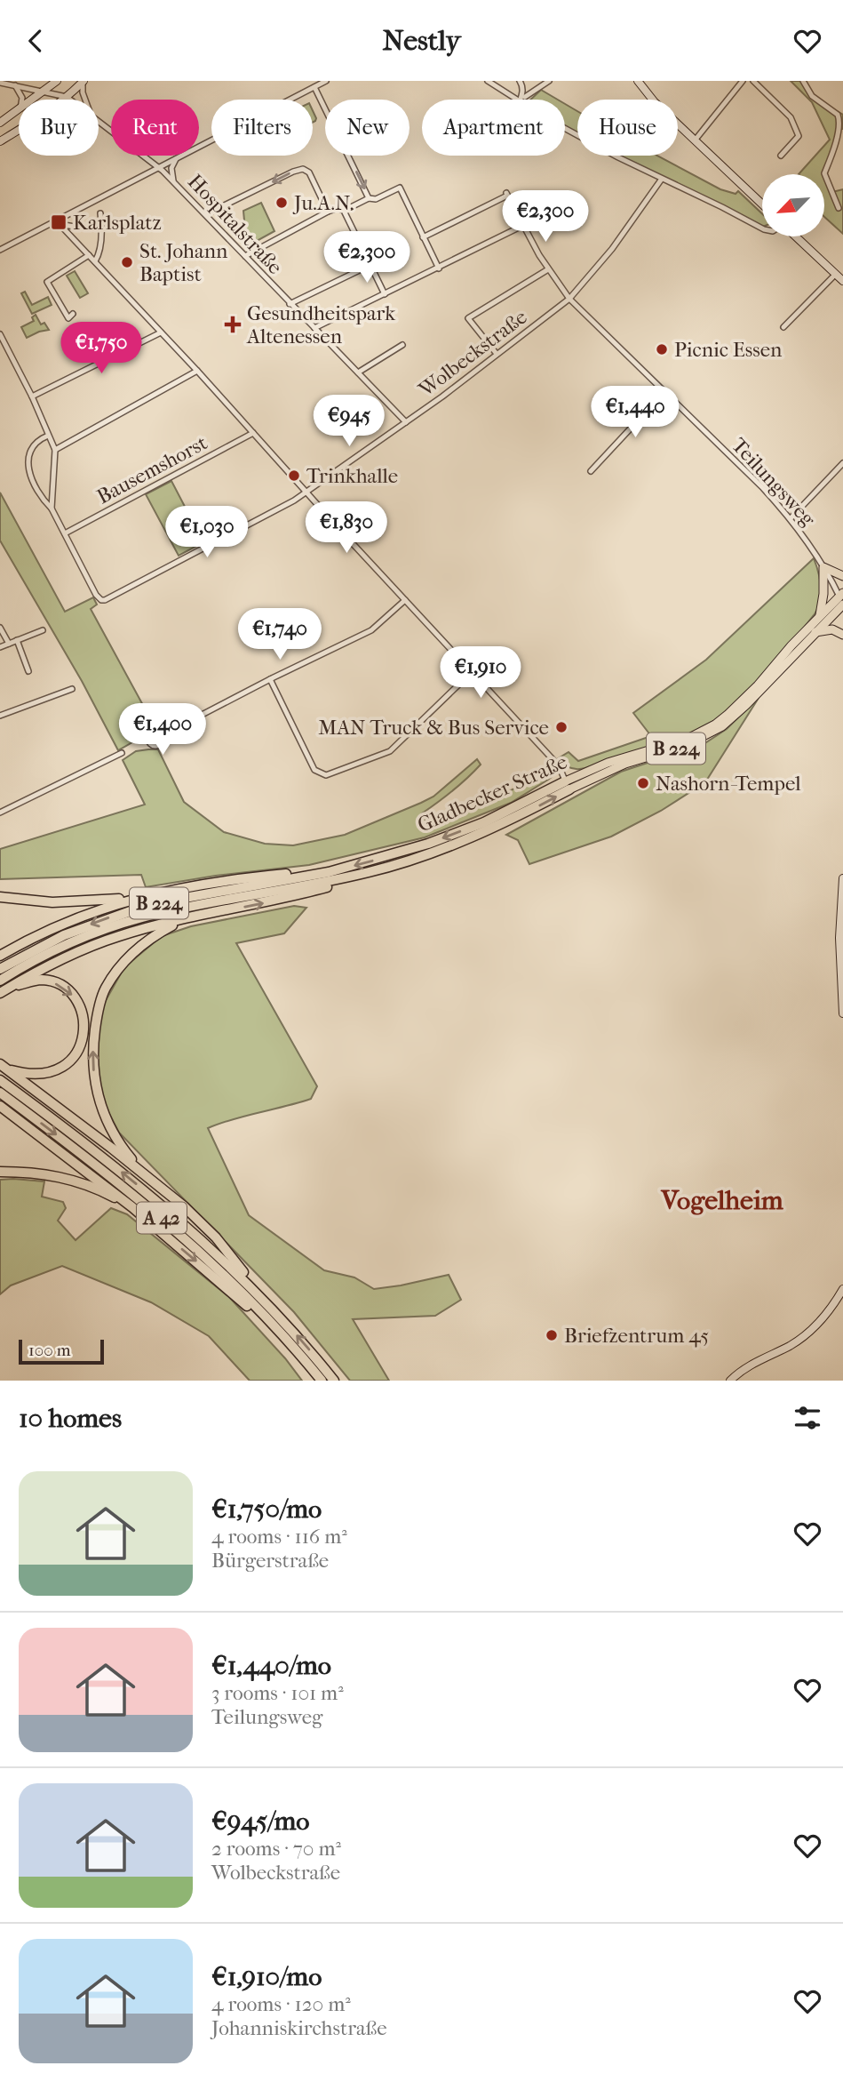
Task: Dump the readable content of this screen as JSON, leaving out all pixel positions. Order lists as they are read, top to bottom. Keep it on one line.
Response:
{"streets":{"highway":["B 224","Gladbecker Straße","A 42"],"street":["Hospitalstraße","Wolbeckstraße","Bausemshorst","Teilungsweg"]},"crossings":[["Hospitalstraße","Wolbeckstraße"],["Wolbeckstraße","Bausemshorst"],["Wolbeckstraße","Teilungsweg"],["Teilungsweg","Gladbecker Straße"]],"districts":["Vogelheim"],"places":{"other":["Ju.A.N.","St. Johann Baptist","Picnic Essen","Trinkhalle","MAN Truck & Bus Service","Nashorn-Tempel","Briefzentrum 45"],"transit":["Karlsplatz"],"health":["Gesundheitspark Altenessen"]},"scale_bar":"100 m","north":"bottom left","page":{"header":"Nestly","chip":["Buy","Rent","Filters","New","Apartment","House"],"price":["€2,300","€2,300","€1,750","€1,440","€945","€1,830","€1,030","€1,740","€1,910","€1,400"],"scale":"100 m","heading":"10 homes","list":[{"name":"€1,750/mo","note":"4 rooms · 116 m² · Bürgerstraße"},{"name":"€1,440/mo","note":"3 rooms · 101 m² · Teilungsweg"},{"name":"€945/mo","note":"2 rooms · 70 m² · Wolbeckstraße"},{"name":"€1,910/mo","note":"4 rooms · 120 m² · Johanniskirchstraße"}]}}
